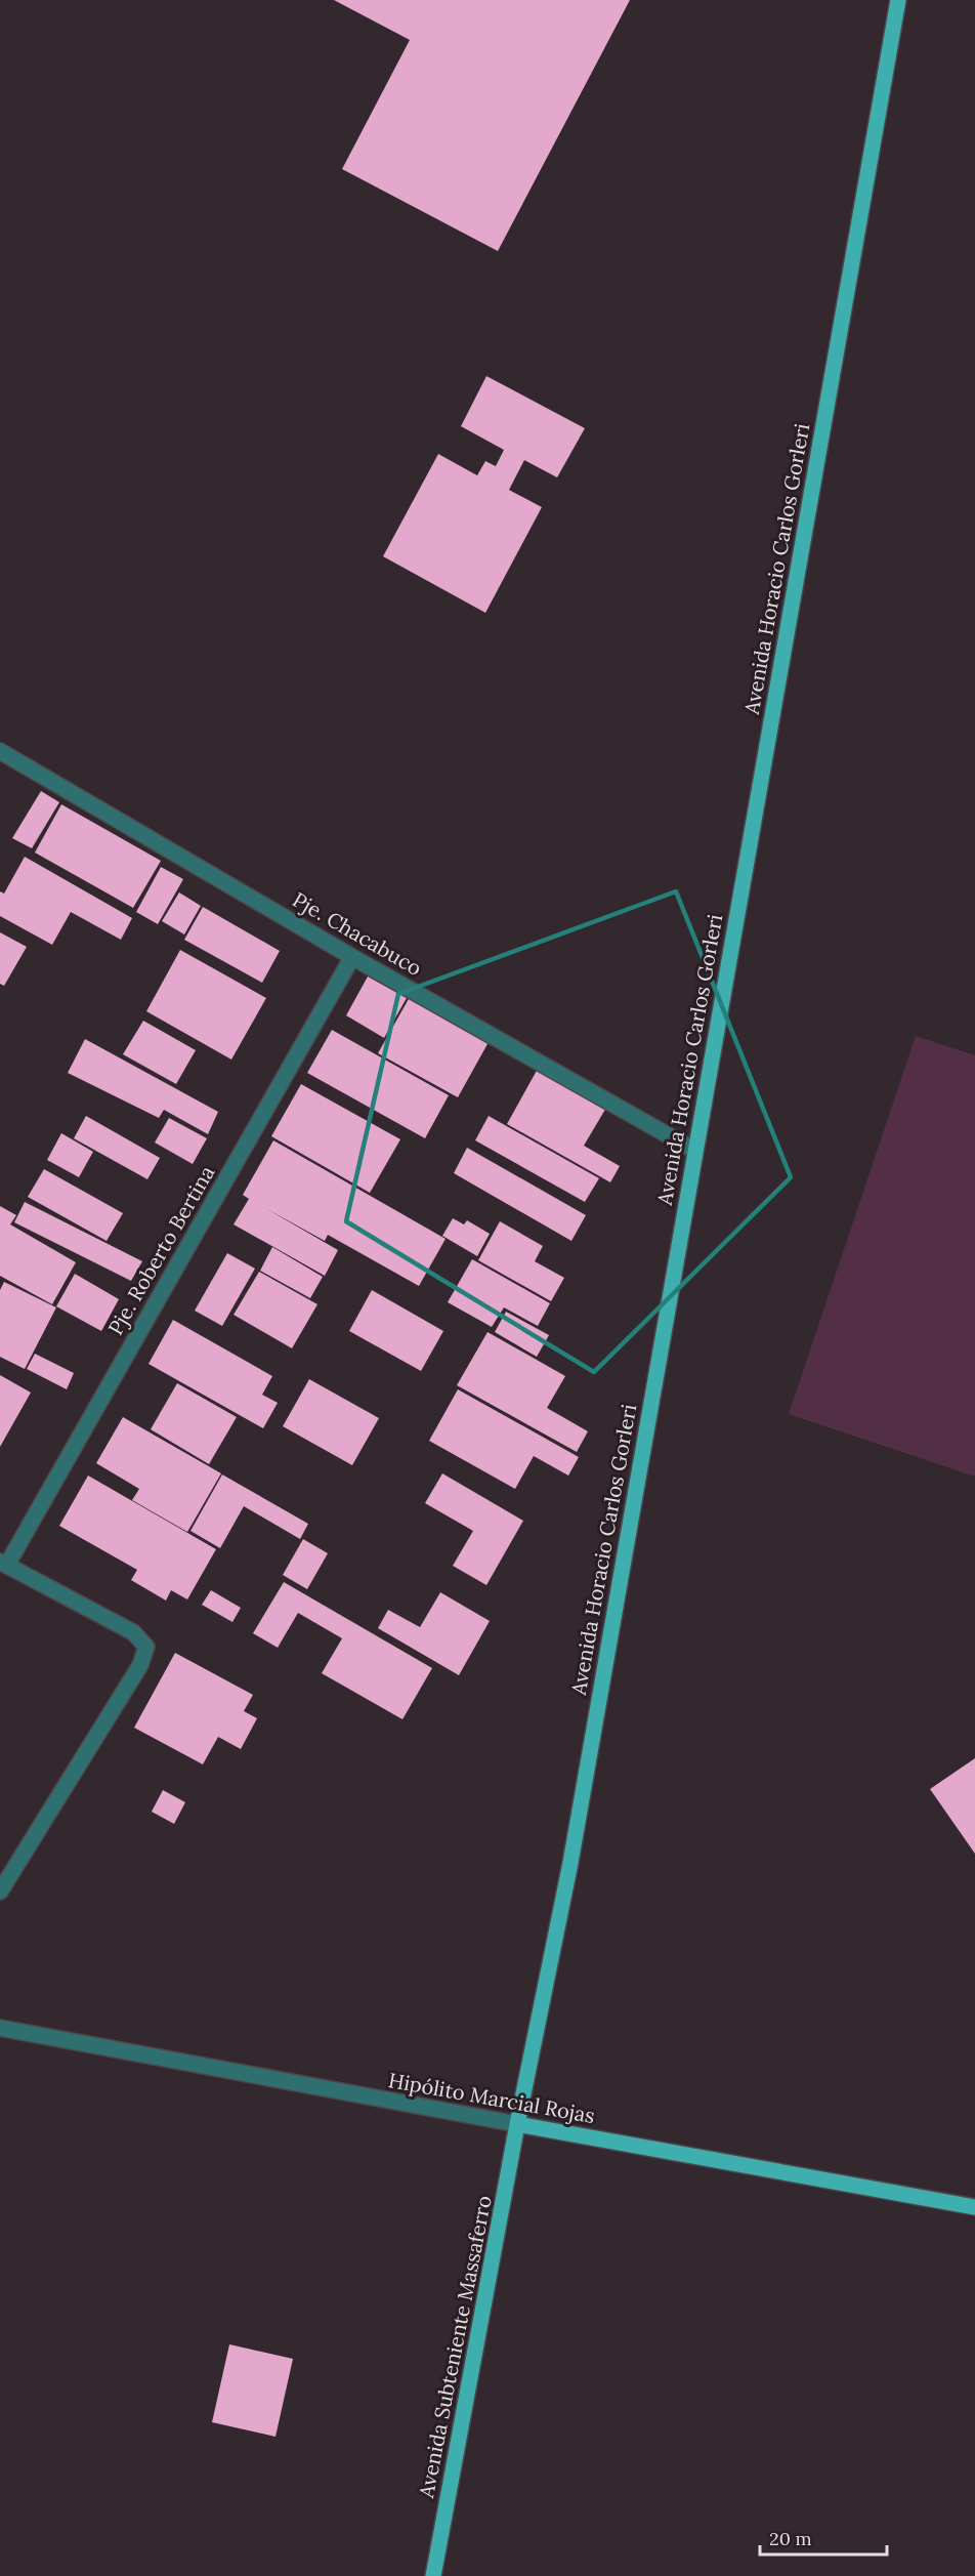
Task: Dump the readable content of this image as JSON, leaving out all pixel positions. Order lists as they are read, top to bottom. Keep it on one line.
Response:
{"streets":{"main road":["Avenida Horacio Carlos Gorleri","Hipólito Marcial Rojas","Avenida Subteniente Massaferro"],"street":["Pje. Chacabuco","Pje. Roberto Bertina"]},"crossings":[["Avenida Horacio Carlos Gorleri","Pje. Chacabuco"],["Avenida Horacio Carlos Gorleri","Hipólito Marcial Rojas"],["Avenida Horacio Carlos Gorleri","Avenida Subteniente Massaferro"],["Pje. Chacabuco","Pje. Roberto Bertina"],["Hipólito Marcial Rojas","Avenida Subteniente Massaferro"]],"scale_bar":"20 m"}
